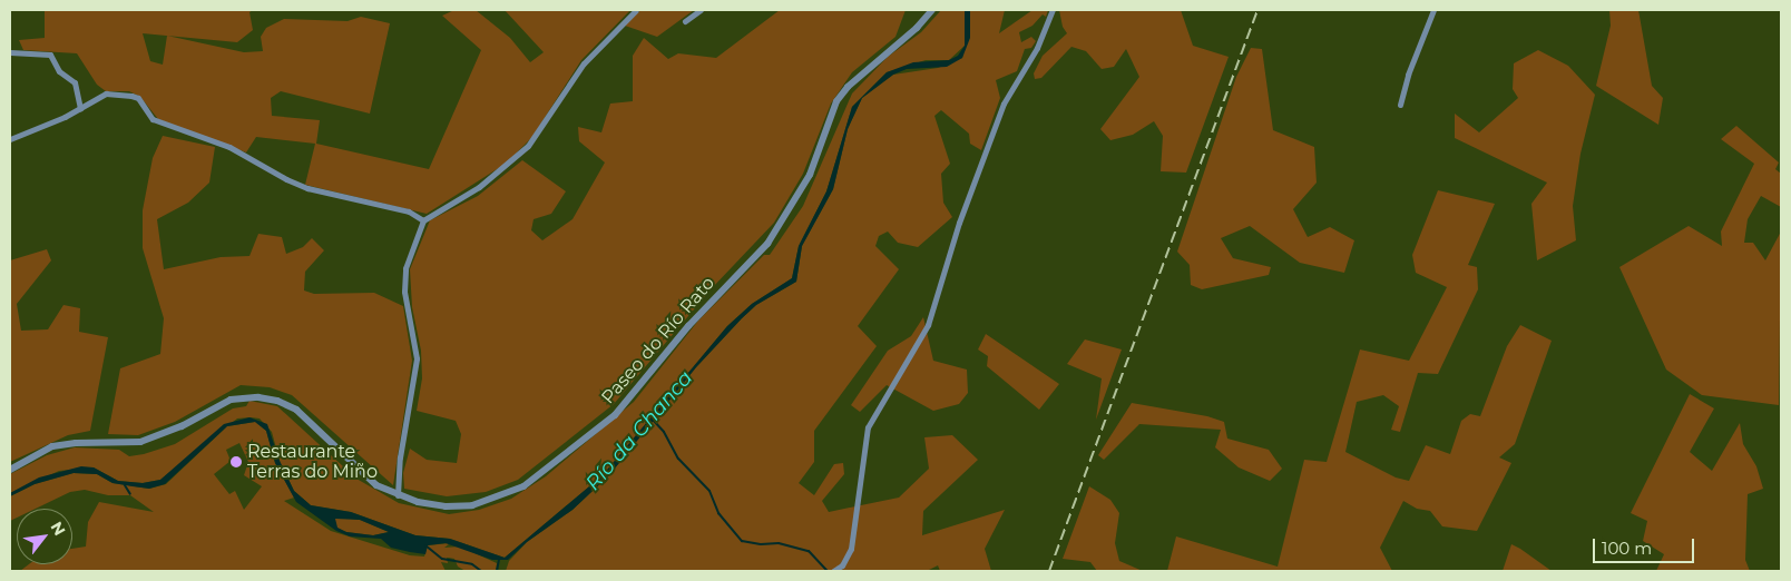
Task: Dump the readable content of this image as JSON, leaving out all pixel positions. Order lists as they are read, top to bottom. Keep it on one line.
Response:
{"streets":{"street":["Paseo do Río Rato"]},"water":["Río da Chanca"],"places":["Restaurante Terras do Miño"],"scale_bar":"100 m","north":"top right"}
